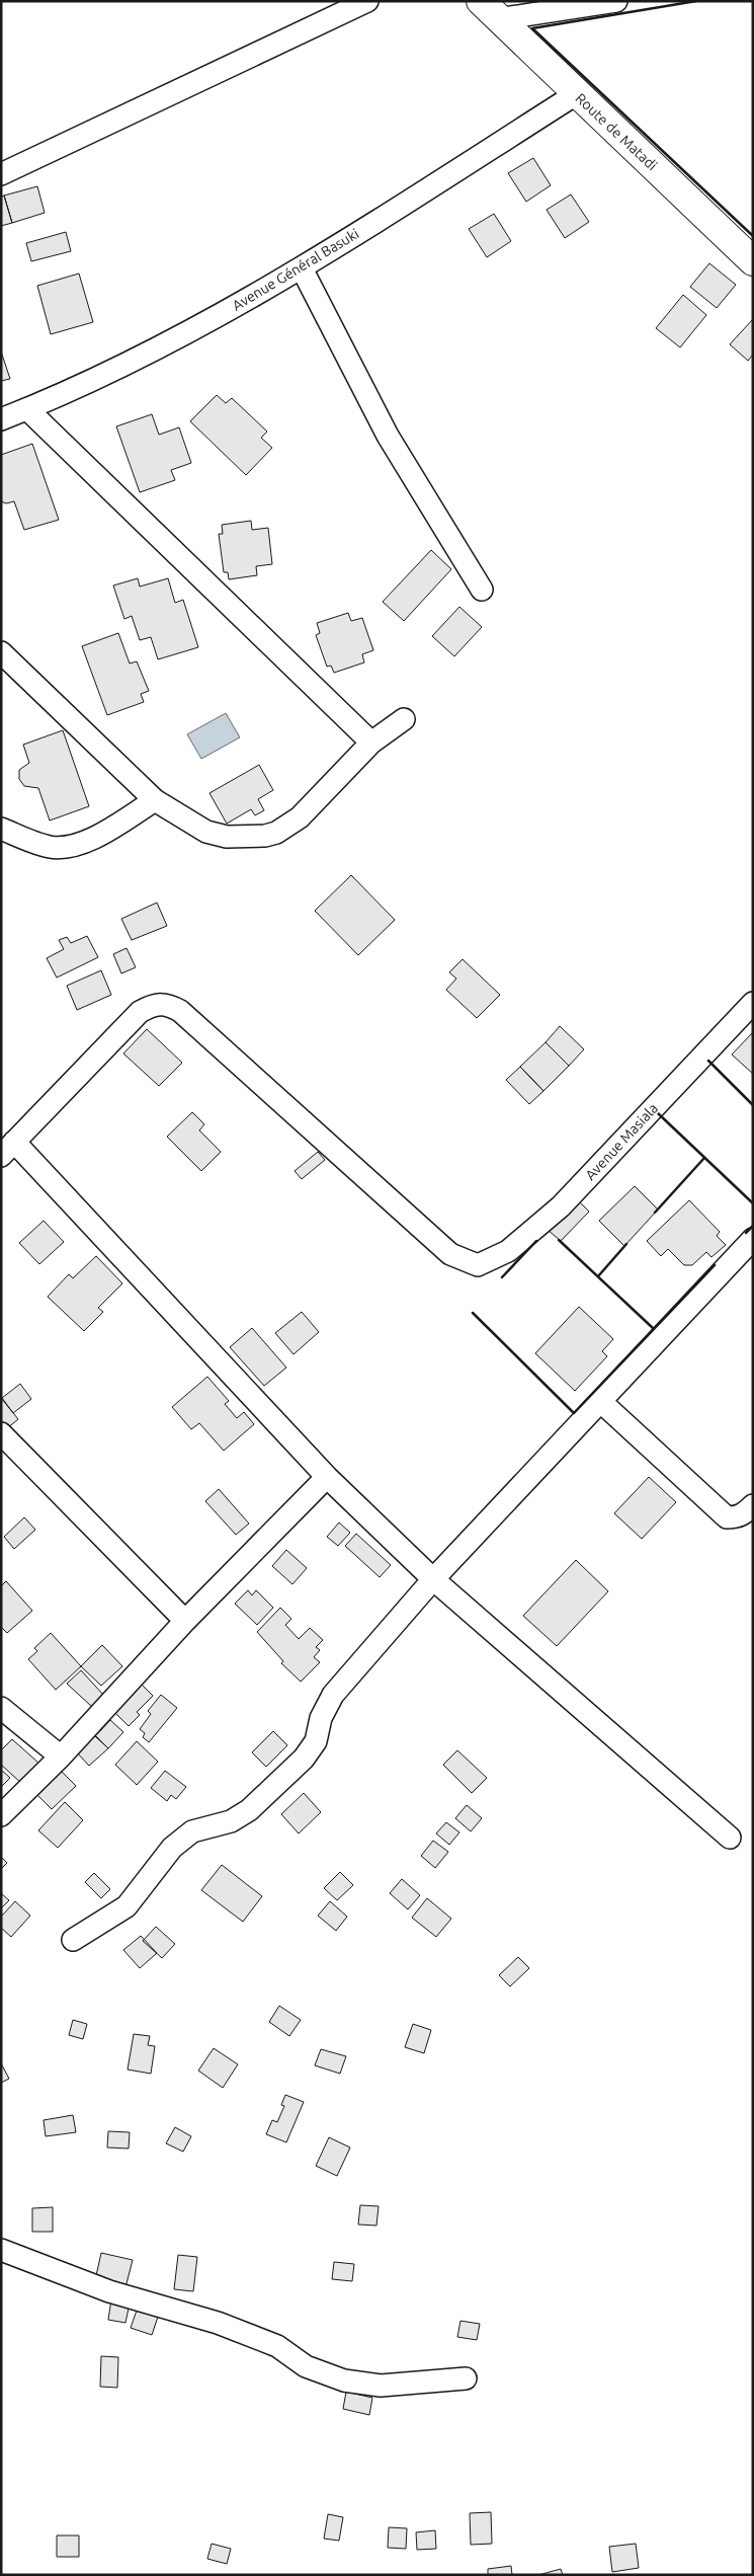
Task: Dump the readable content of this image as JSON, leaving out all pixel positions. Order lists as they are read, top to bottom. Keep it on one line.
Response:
{"streets":{"main road":["Route de Matadi"],"street":["Avenue Général Basuki","Avenue Masiala"]},"crossings":[["Route de Matadi","Avenue Général Basuki"]]}
